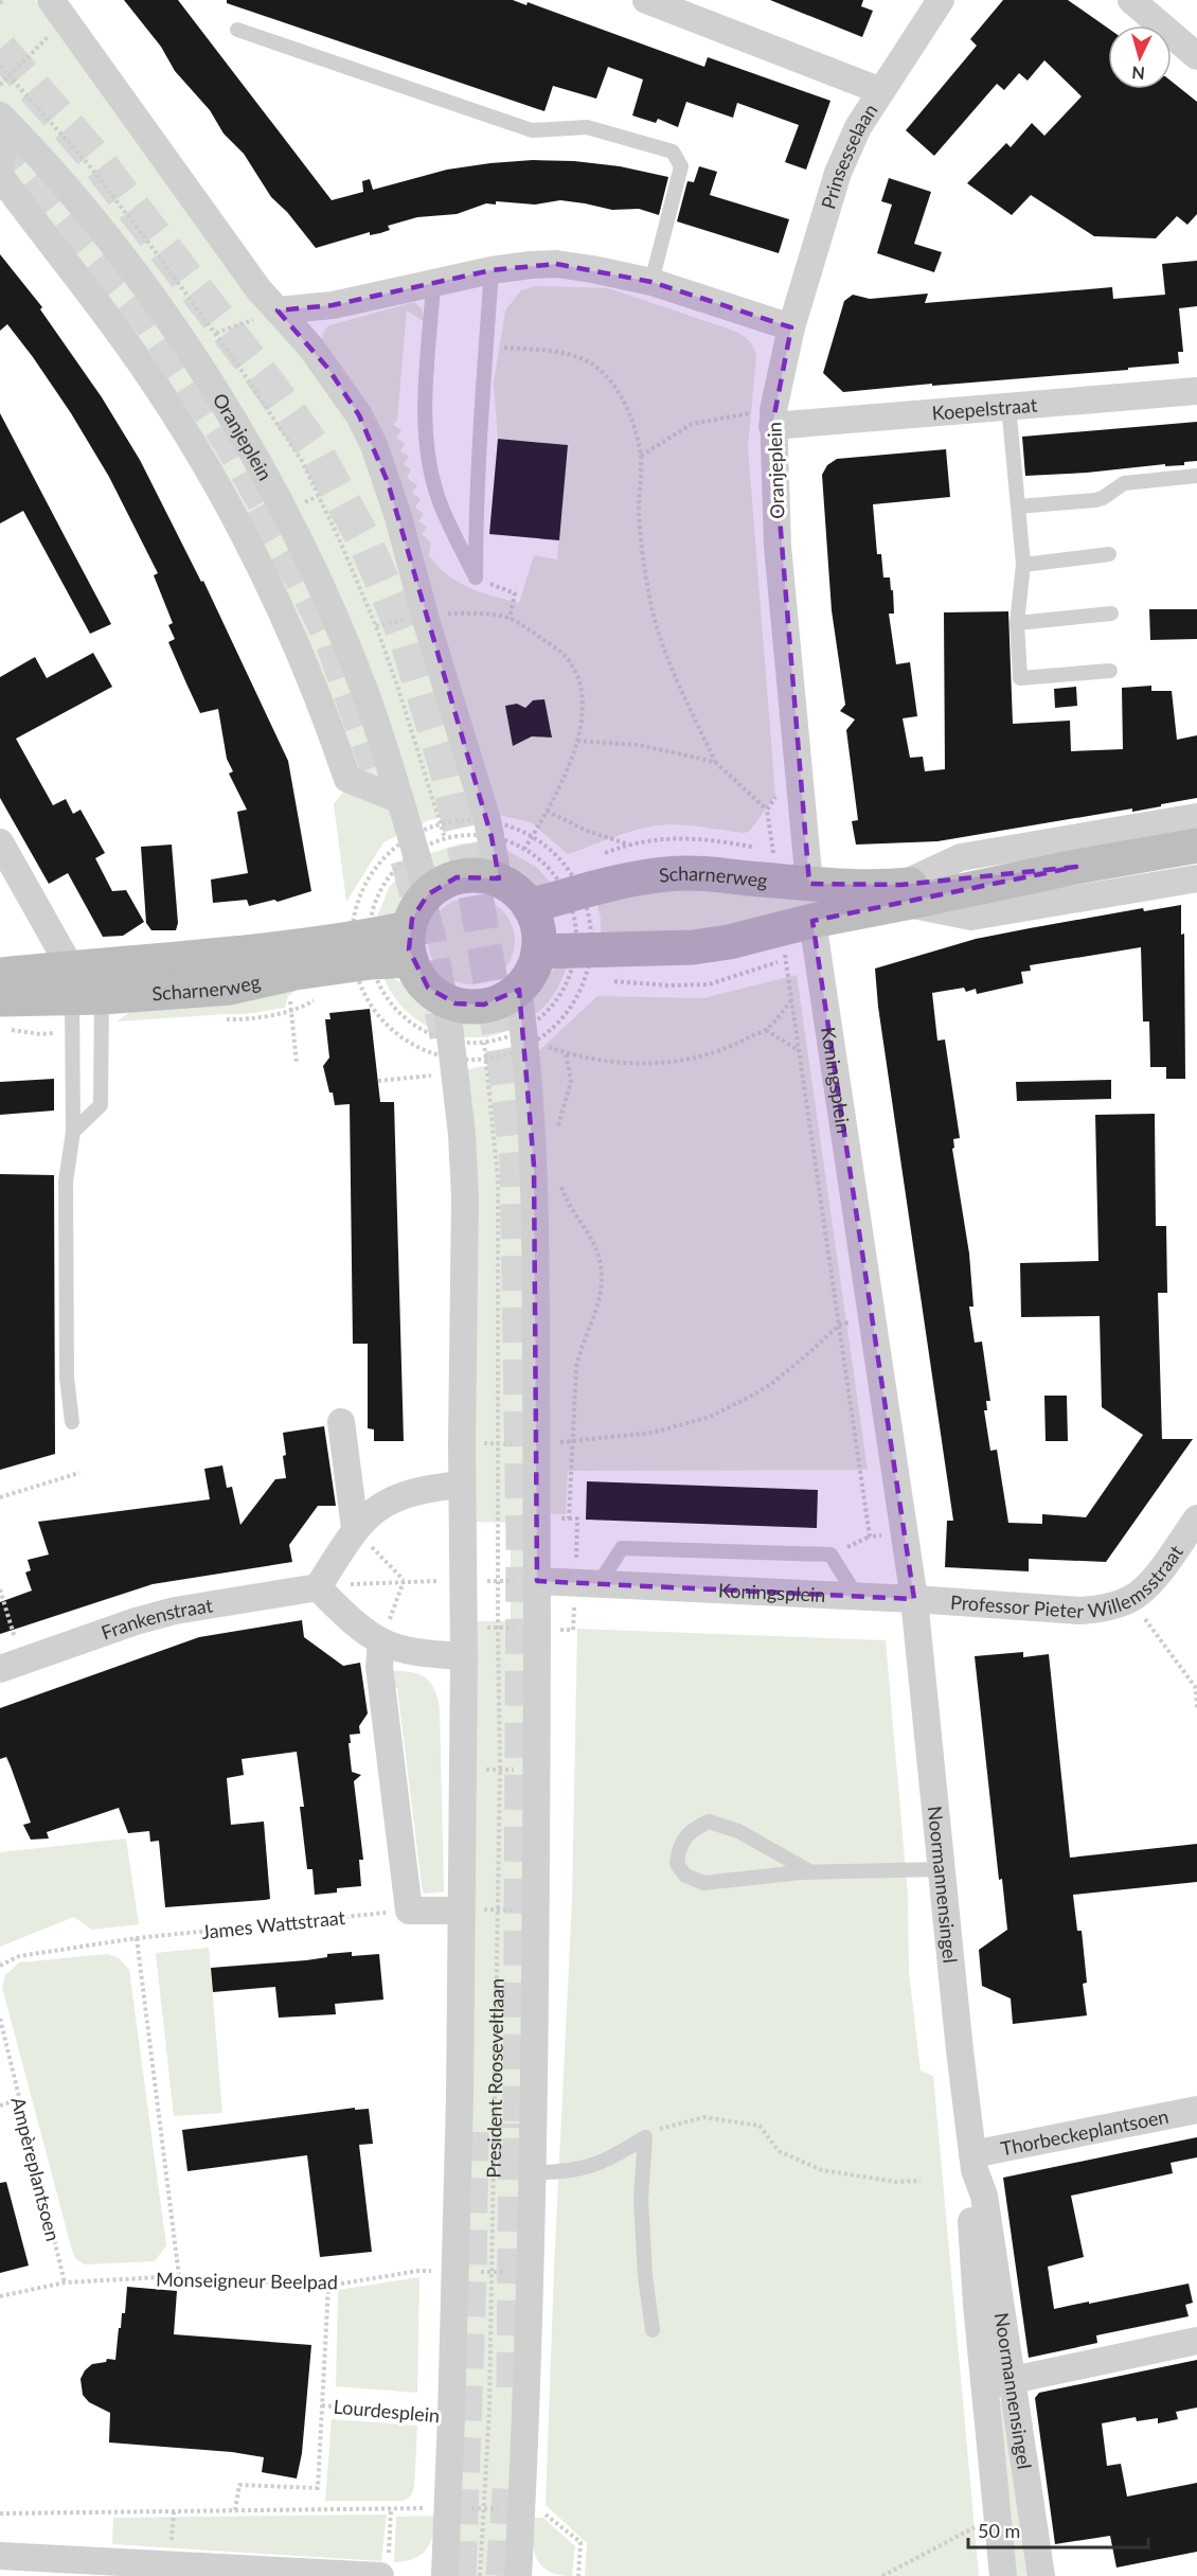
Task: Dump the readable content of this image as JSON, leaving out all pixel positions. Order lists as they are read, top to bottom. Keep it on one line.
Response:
{"streets":{"street":["Prinsesselaan","Koepelstraat","Oranjeplein","Scharnerweg","Koningsplein","Professor Pieter Willemsstraat","Frankenstraat","Noormannensingel","President Rooseveltlaan","Thorbeckeplantsoen"],"path":["James Wattstraat","Ampèreplantsoen","Monseigneur Beelpad","Lourdesplein"]},"crossings":[["Prinsesselaan","Oranjeplein"],["Koepelstraat","Oranjeplein"],["Oranjeplein","Scharnerweg"],["Scharnerweg","Koningsplein"],["Koningsplein","Professor Pieter Willemsstraat"],["Koningsplein","Noormannensingel"],["Koningsplein","President Rooseveltlaan"],["Professor Pieter Willemsstraat","Noormannensingel"],["Noormannensingel","Thorbeckeplantsoen"],["President Rooseveltlaan","Monseigneur Beelpad"],["President Rooseveltlaan","Lourdesplein"],["Ampèreplantsoen","Monseigneur Beelpad"]],"scale_bar":"50 m","north":"bottom"}
